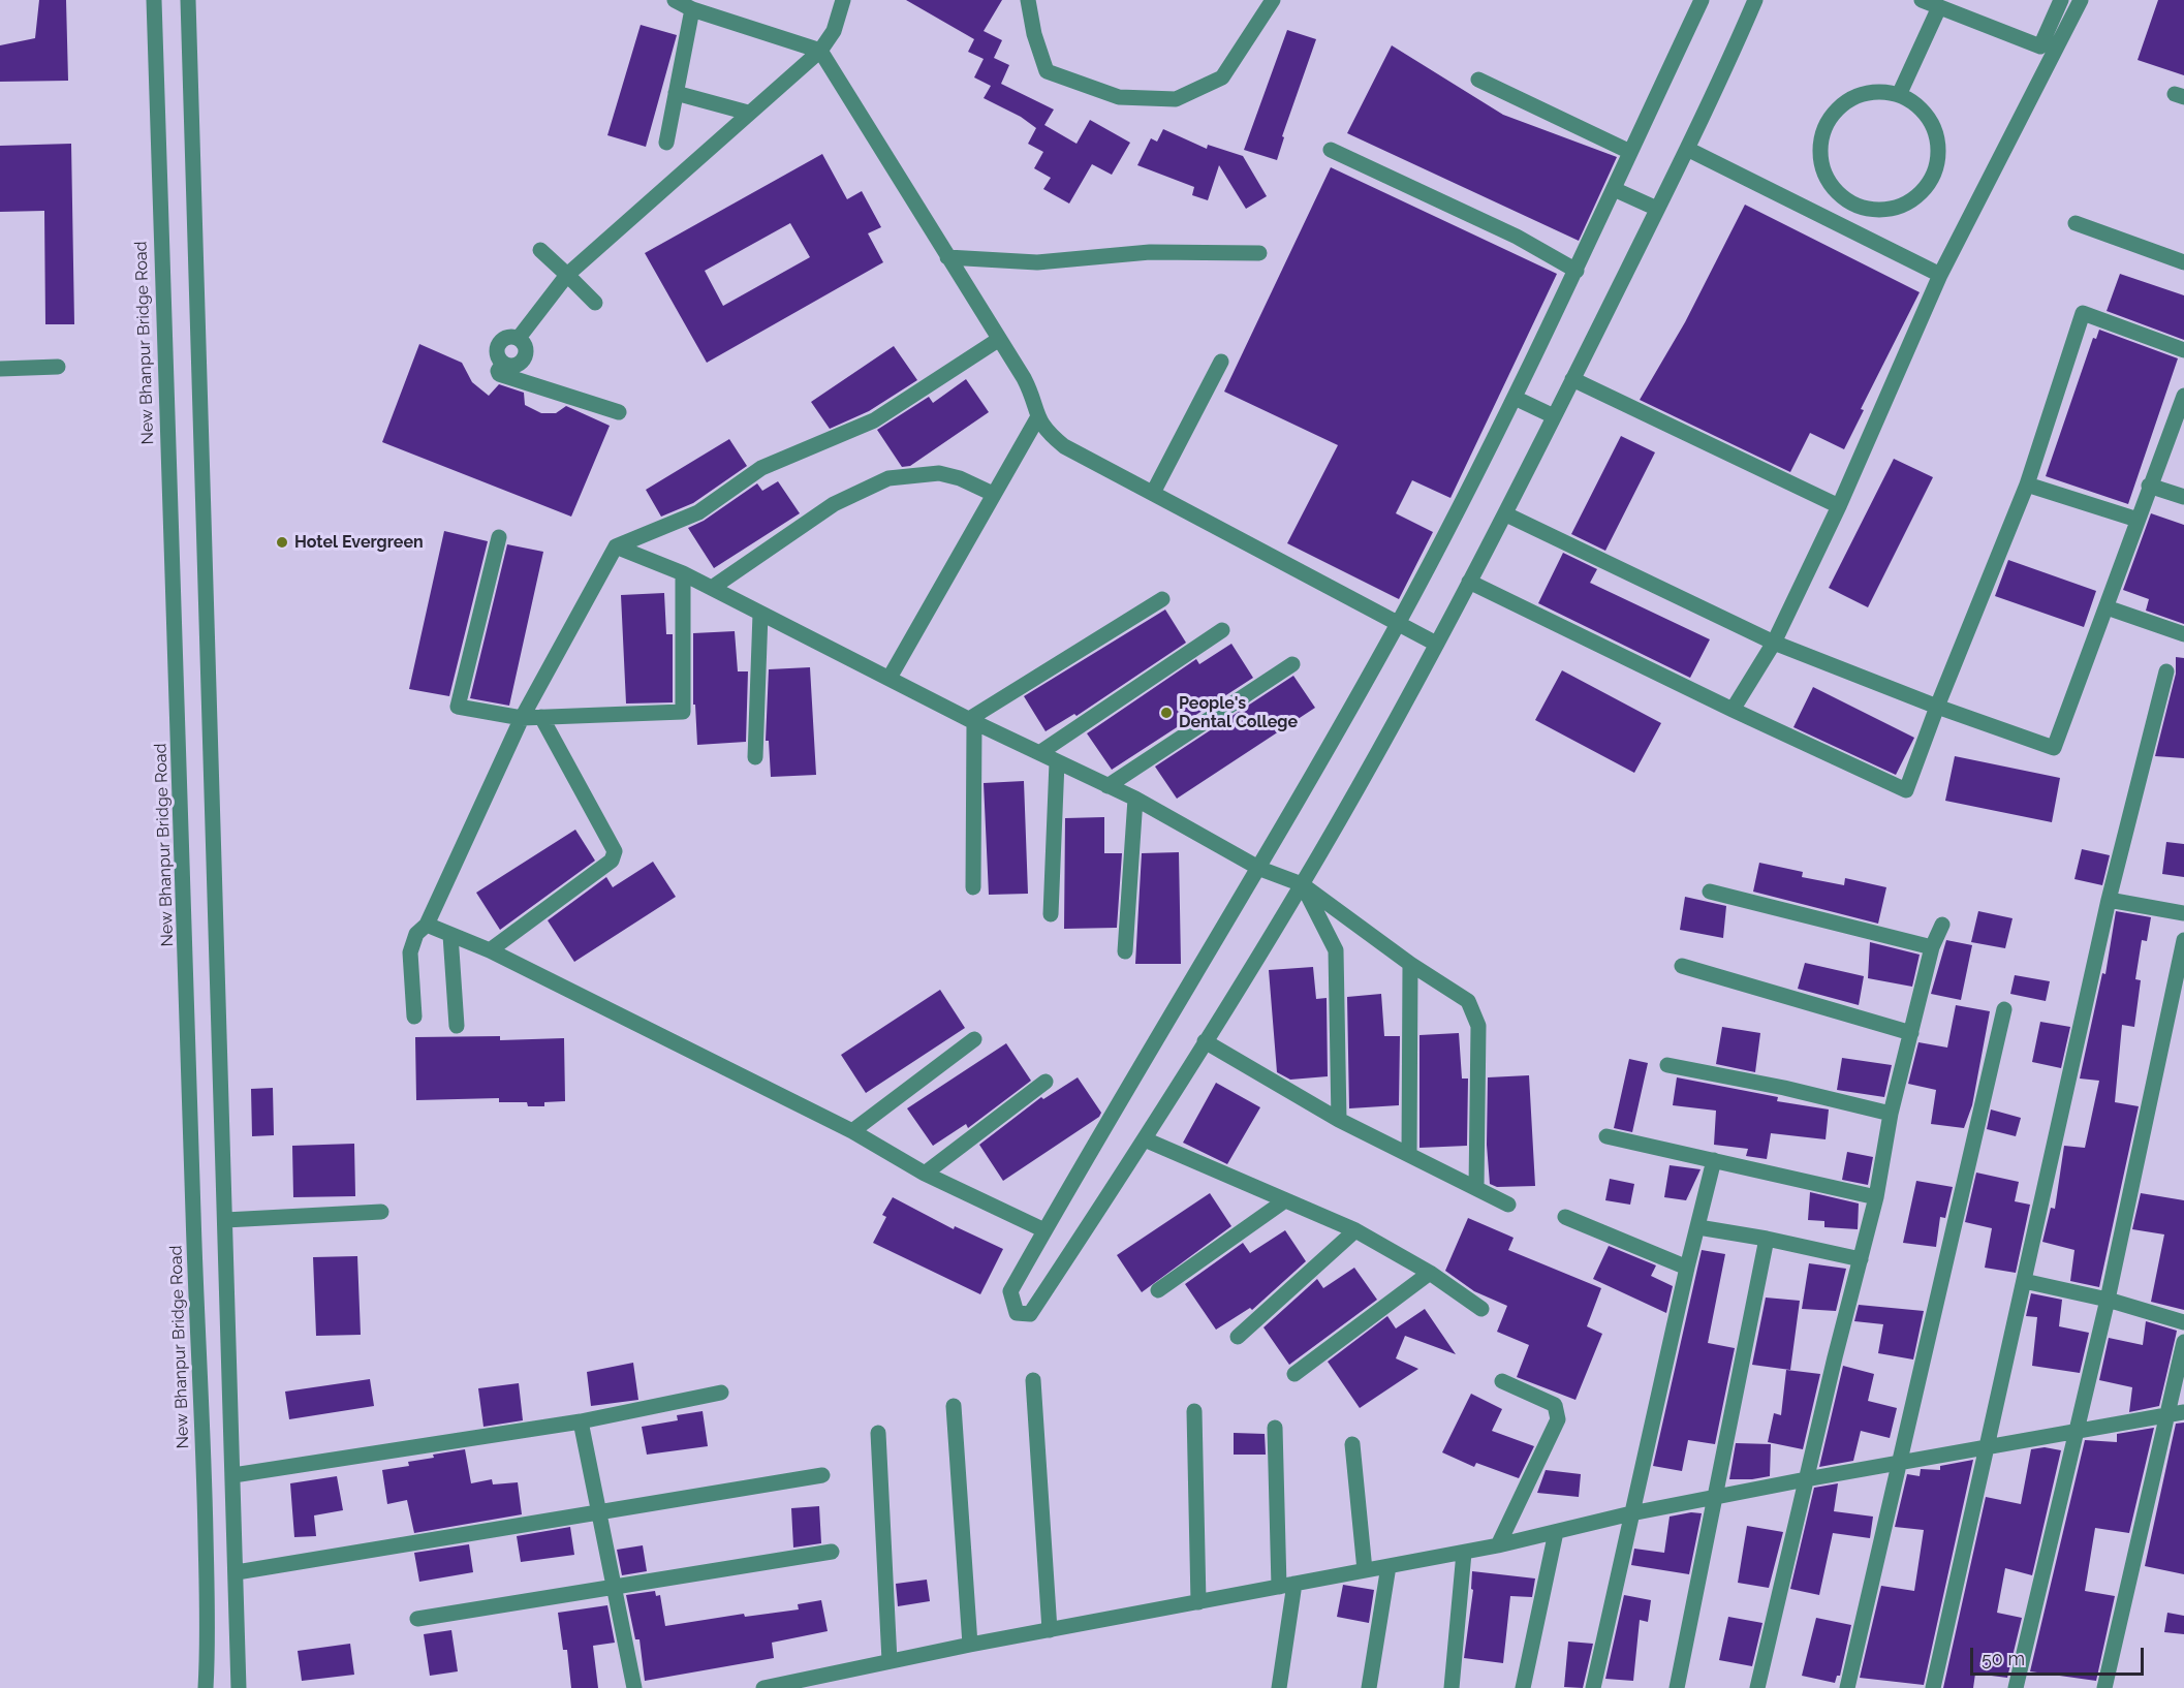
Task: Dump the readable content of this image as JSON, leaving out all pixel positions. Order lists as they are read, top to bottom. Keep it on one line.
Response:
{"streets":{"street":["New Bhanpur Bridge Road"]},"places":["Hotel Evergreen","People's Dental College"],"scale_bar":"50 m"}
